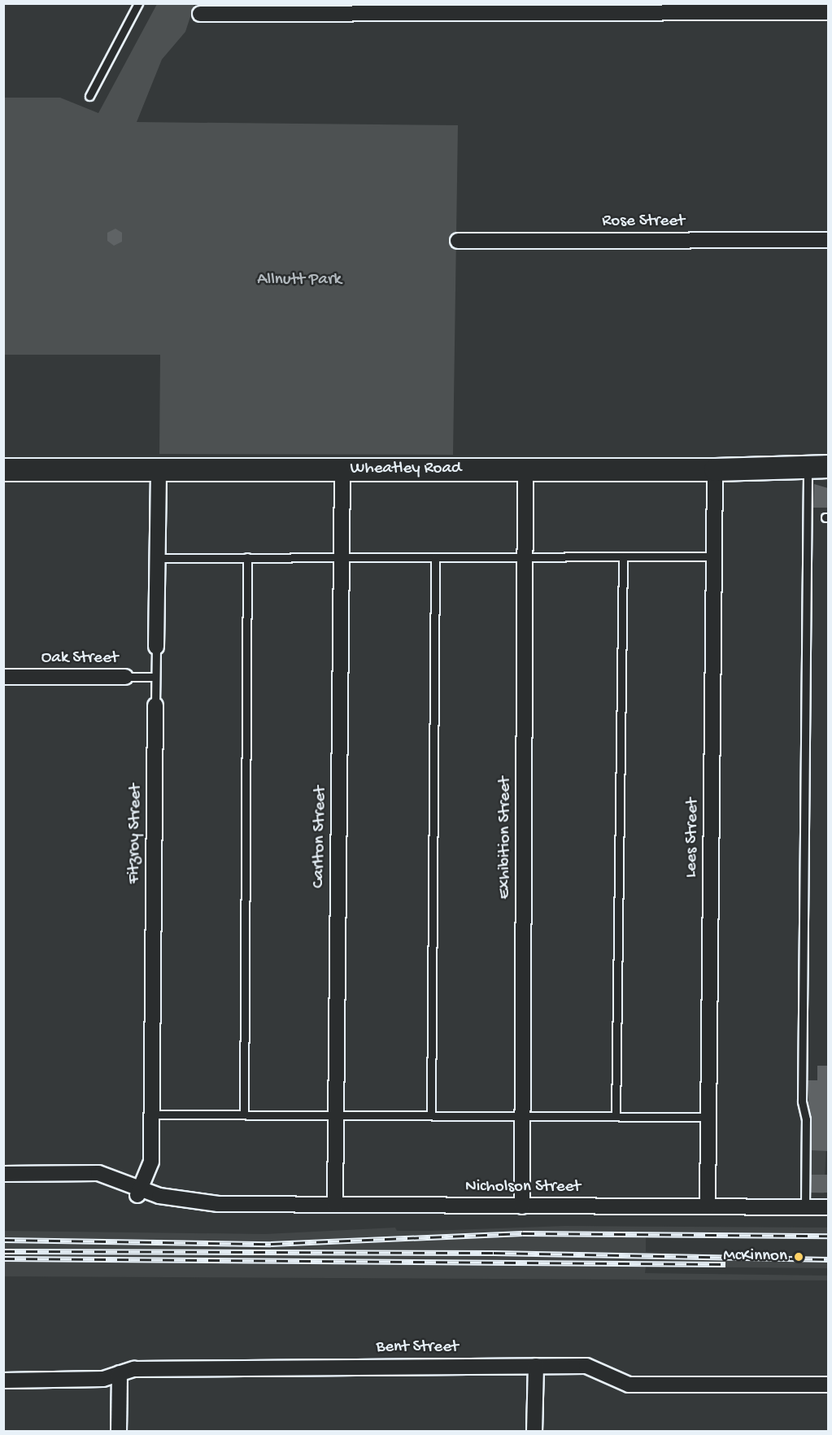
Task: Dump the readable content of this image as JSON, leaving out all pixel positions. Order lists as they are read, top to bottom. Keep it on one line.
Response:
{"streets":{"street":["Rose Street","Wheatley Road","Oak Street","Fitzroy Street","Carlton Street","Exhibition Street","Lees Street","Nicholson Street","Bent Street"]},"crossings":[["Wheatley Road","Fitzroy Street"],["Wheatley Road","Carlton Street"],["Wheatley Road","Exhibition Street"],["Wheatley Road","Lees Street"],["Oak Street","Fitzroy Street"],["Fitzroy Street","Nicholson Street"],["Carlton Street","Nicholson Street"],["Exhibition Street","Nicholson Street"],["Lees Street","Nicholson Street"]],"parks":["Allnutt Park"],"places":["McKinnon"]}
